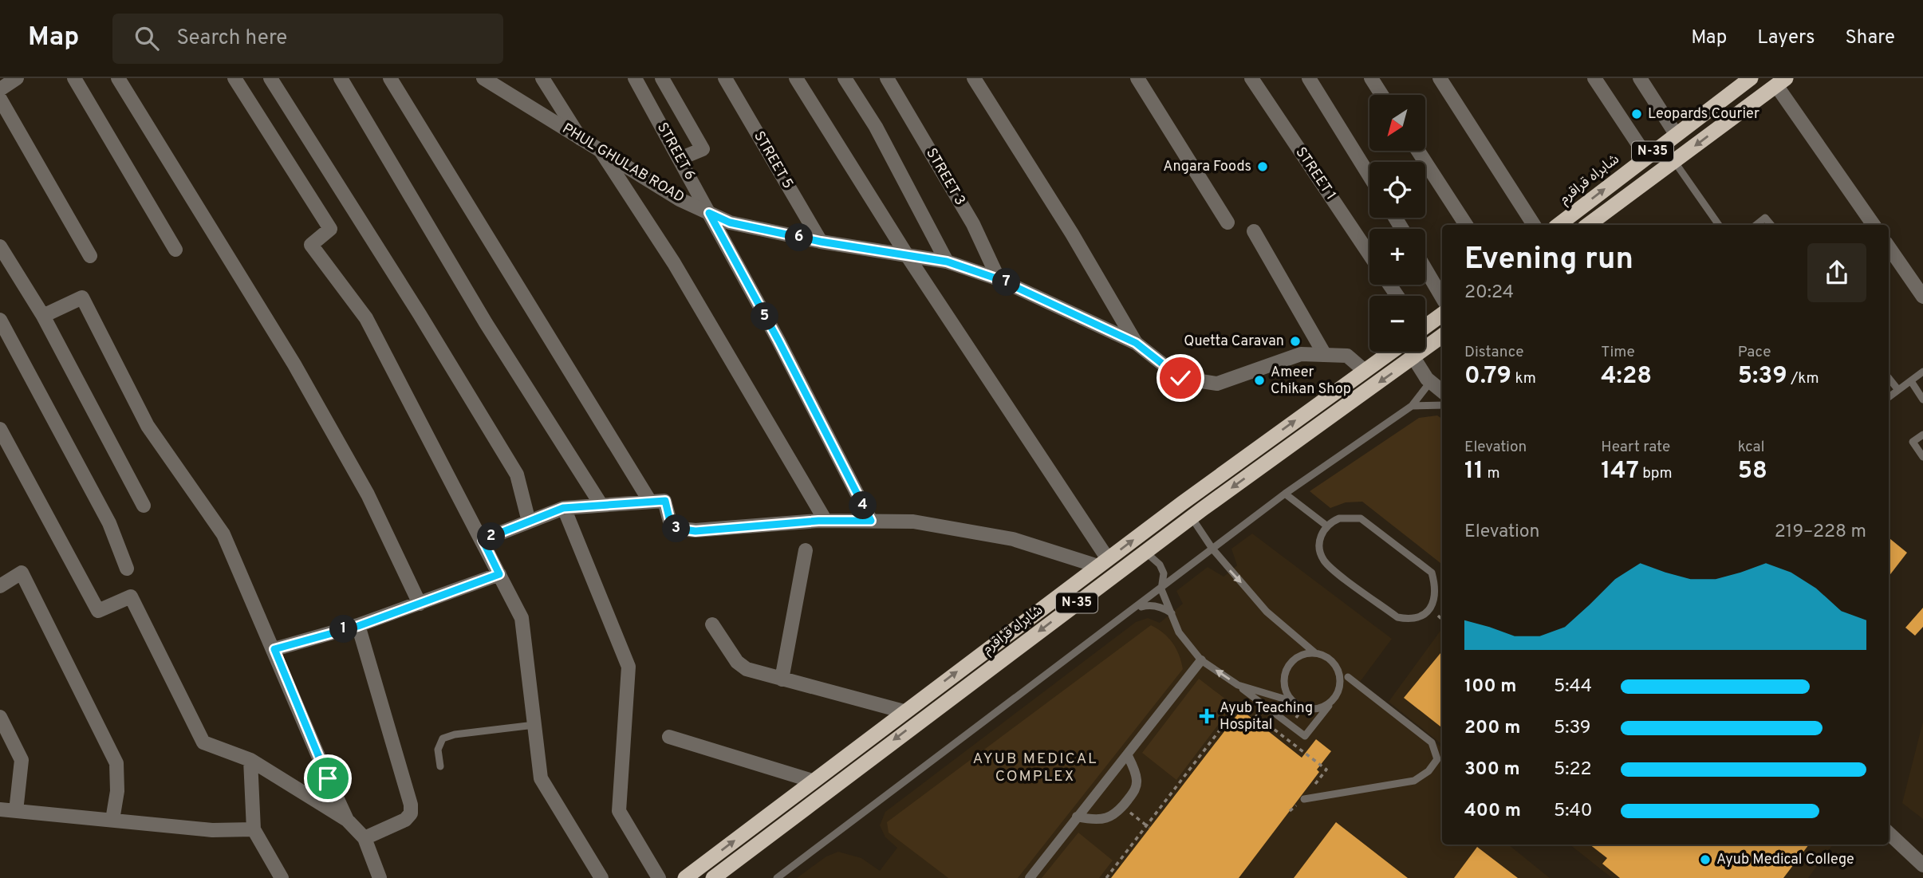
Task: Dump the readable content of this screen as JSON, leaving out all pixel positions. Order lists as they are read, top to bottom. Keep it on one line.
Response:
{"streets":{"highway":["N-35","شاہراہ قراقرم"],"street":["STREET 6","STREET 5","PHUL GHULAB ROAD","STREET 1","STREET 3"]},"crossings":[["STREET 6","PHUL GHULAB ROAD"],["STREET 5","PHUL GHULAB ROAD"],["PHUL GHULAB ROAD","STREET 3"],["PHUL GHULAB ROAD","شاہراہ قراقرم"]],"districts":["AYUB MEDICAL COMPLEX"],"places":{"other":["Leopards Courier","Angara Foods","Quetta Caravan","Ameer Chikan Shop","Ayub Medical College"],"health":["Ayub Teaching Hospital"]},"north":"bottom left","page":{"header":"Map","search":"Search here","nav":["Map","Layers","Share"],"map_buttons":["+","−"],"pins":["6","7","5","4","3","2","1"],"heading":["Evening run","20:24"],"stats":[["Distance","0.79 km"],["Time","4:28"],["Pace","5:39 /km"],["Elevation","11 m"],["Heart rate","147 bpm"],["kcal","58"]],"chart":["Elevation","219–228 m"],"list":[{"name":"100 m","note":"5:44"},{"name":"200 m","note":"5:39"},{"name":"300 m","note":"5:22"},{"name":"400 m","note":"5:40"}]}}
